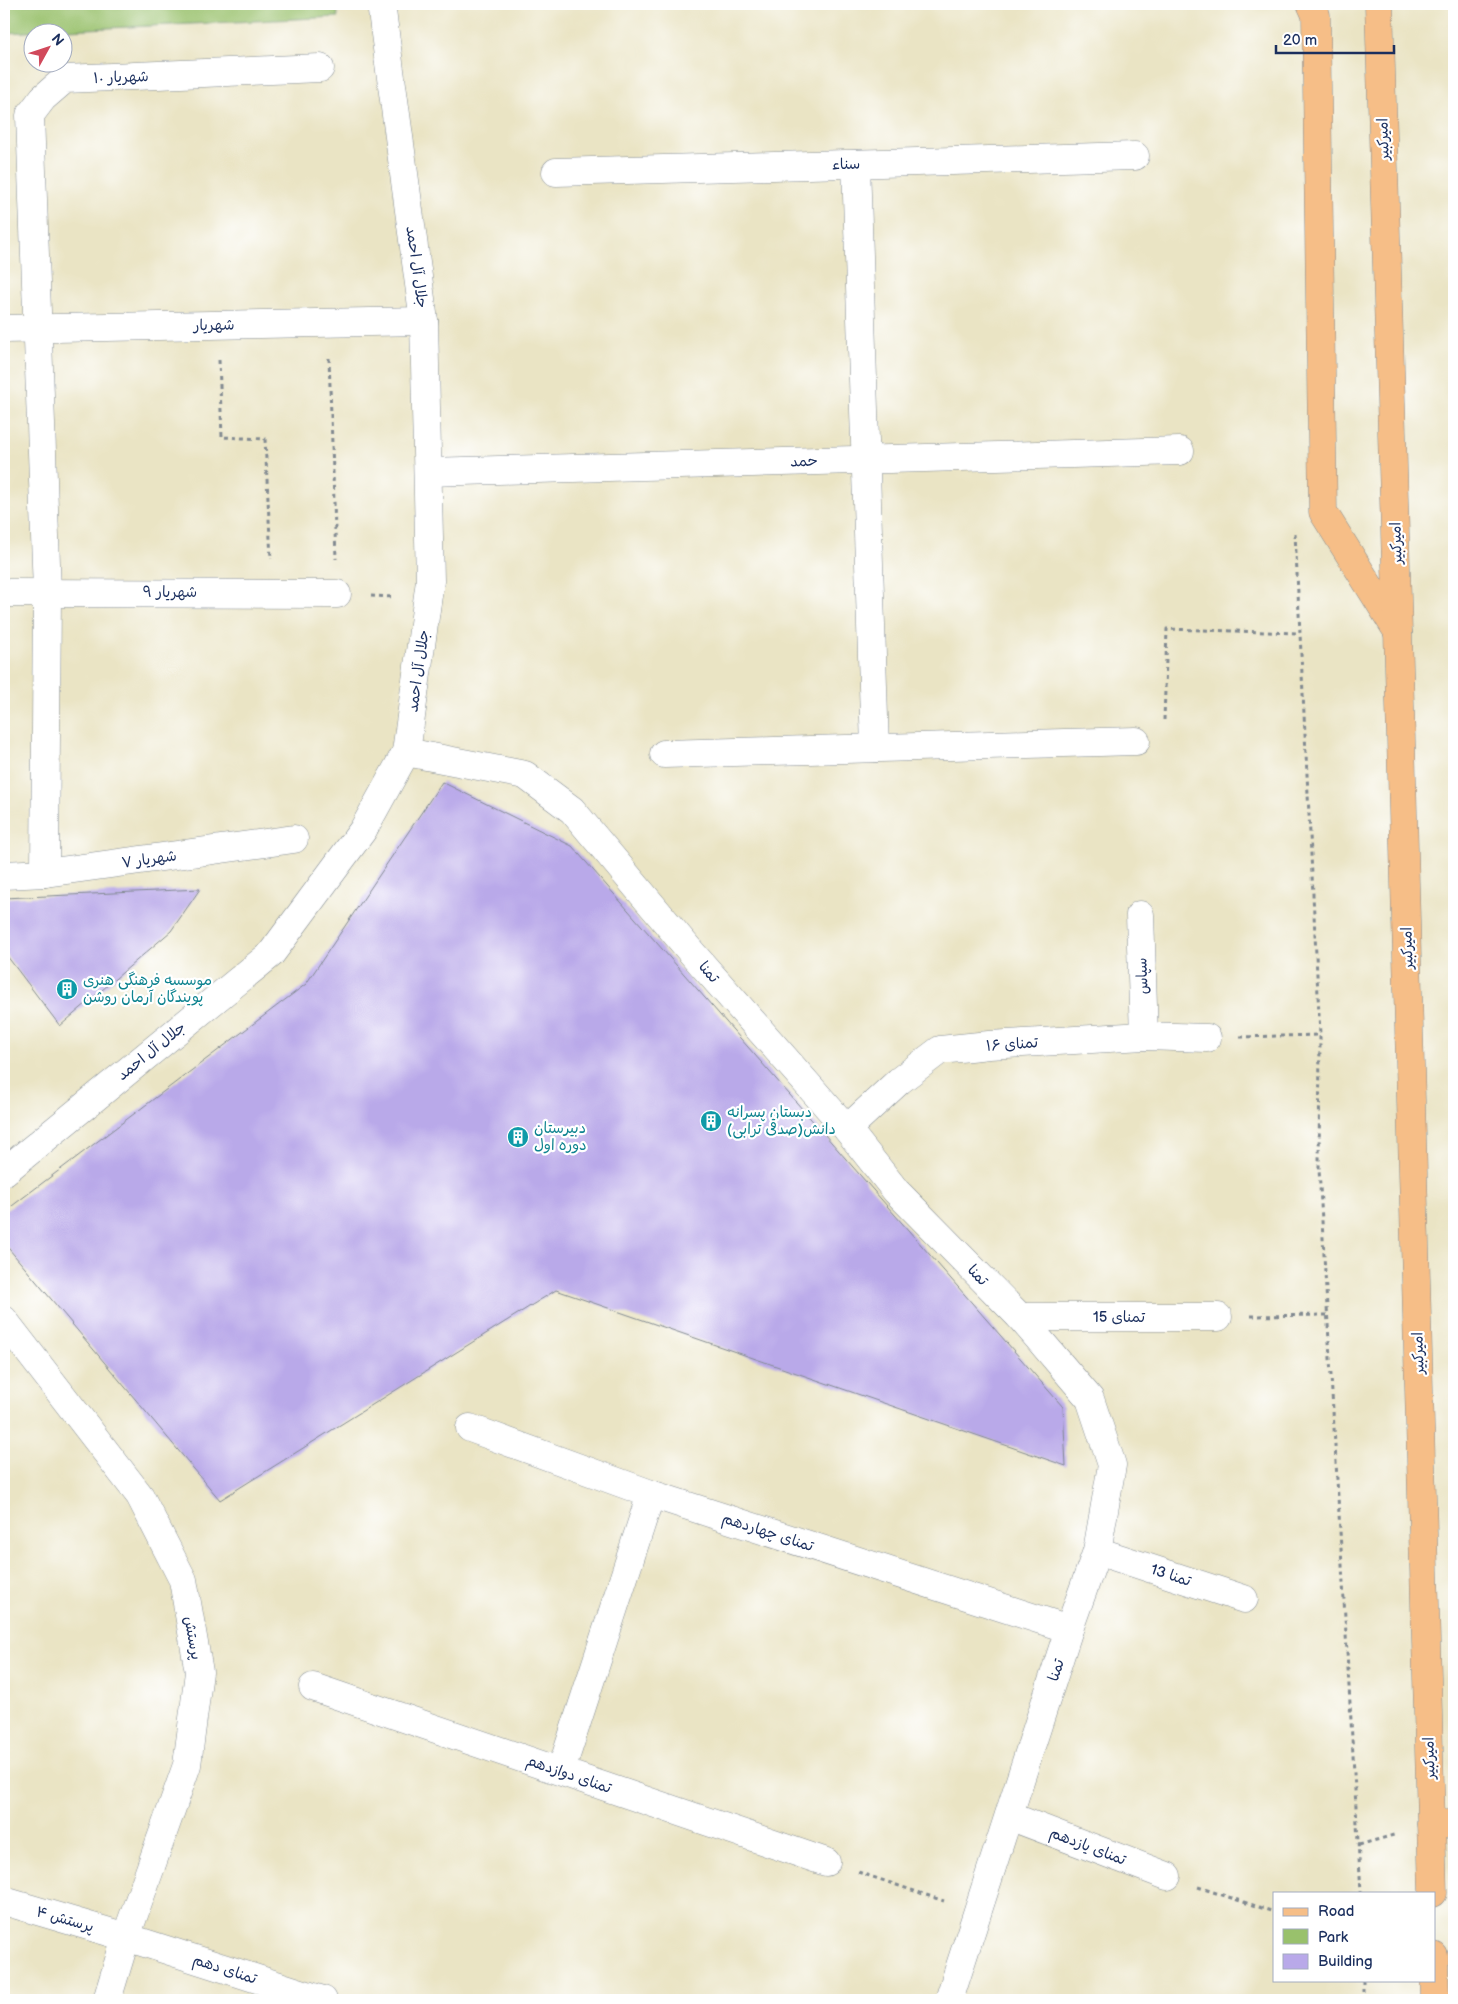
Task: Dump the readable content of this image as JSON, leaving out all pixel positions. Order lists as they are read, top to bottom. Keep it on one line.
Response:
{"streets":{"main road":["امیرکبیر"],"street":["شهریار ۱۰","سناء","جلال آل احمد","شهریار","حمد","شهریار ۹","شهریار ۷","تمنا","سپاس","تمنای ۱۶","تمنای 15","تمنای چهاردهم","تمنا 13","پرستش","تمنای دوازدهم","تمنای یازدهم","پرستش ۴","تمنای دهم"]},"crossings":[["شهریار ۱۰","شهریار"],["شهریار ۱۰","شهریار ۹"],["شهریار ۱۰","شهریار ۷"],["جلال آل احمد","شهریار"],["جلال آل احمد","حمد"],["جلال آل احمد","تمنا"],["تمنا","تمنای ۱۶"],["تمنا","تمنای 15"],["تمنا","تمنای چهاردهم"],["تمنا","تمنا 13"],["تمنا","تمنای یازدهم"],["سپاس","تمنای ۱۶"],["پرستش","پرستش ۴"],["پرستش","تمنای دهم"],["پرستش ۴","تمنای دهم"]],"places":{"building":["موسسه فرهنگی هنری پویندگان آرمان روشن","دبستان پسرانه دانش(صدقی ترابی)","دبیرستان دوره اول"]},"legend":["Road","Park","Building"],"scale_bar":"20 m","north":"top right"}
